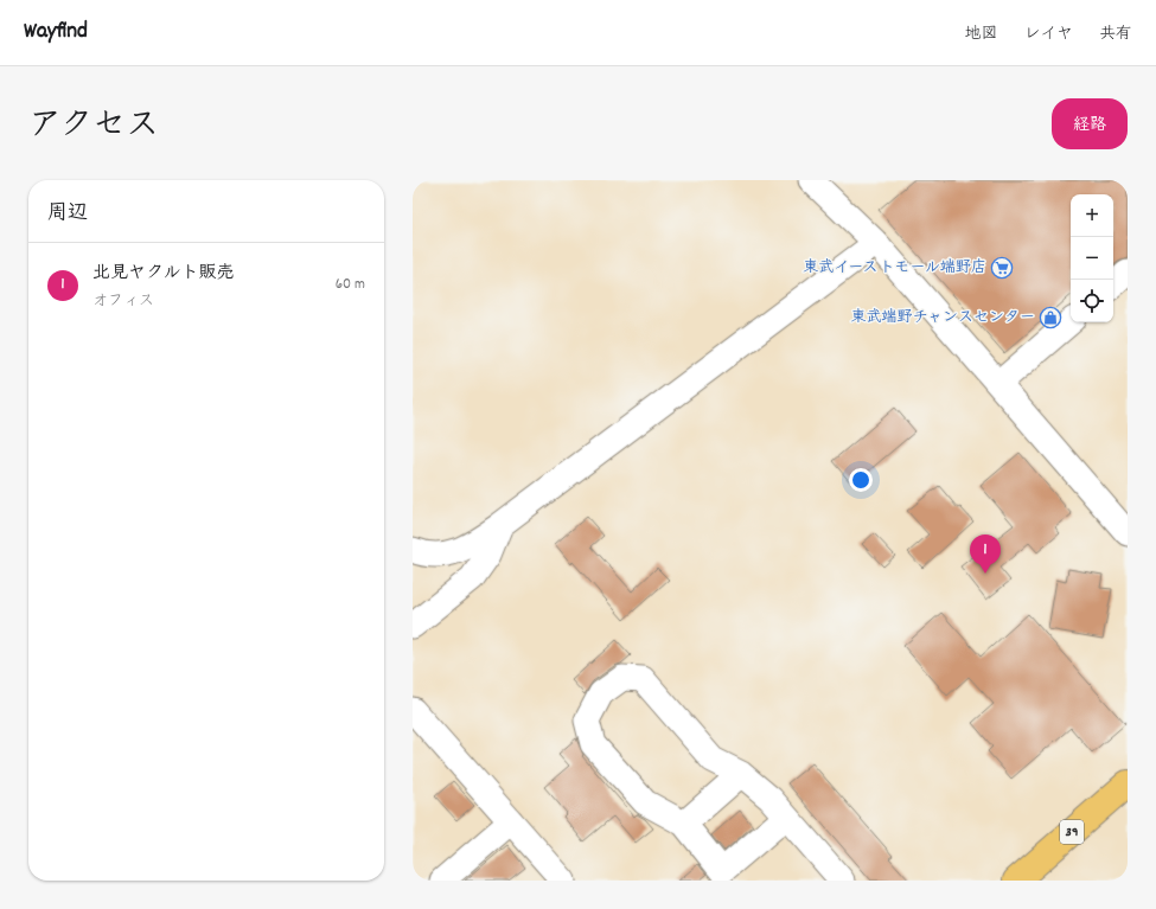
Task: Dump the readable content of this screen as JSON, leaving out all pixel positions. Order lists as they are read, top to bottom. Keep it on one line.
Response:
{"streets":{"highway":["39"]},"places":{"supermarket":["東武イーストモール端野店"],"shop":["東武端野チャンスセンター"]},"page":{"header":"Wayfind","nav":["地図","レイヤ","共有"],"title":"アクセス","buttons":"経路","heading":"周辺","map_buttons":["+","−"],"list":[{"mark":"1","name":"北見ヤクルト販売","note":"オフィス","value":"60 m"}],"pins":"1"}}
